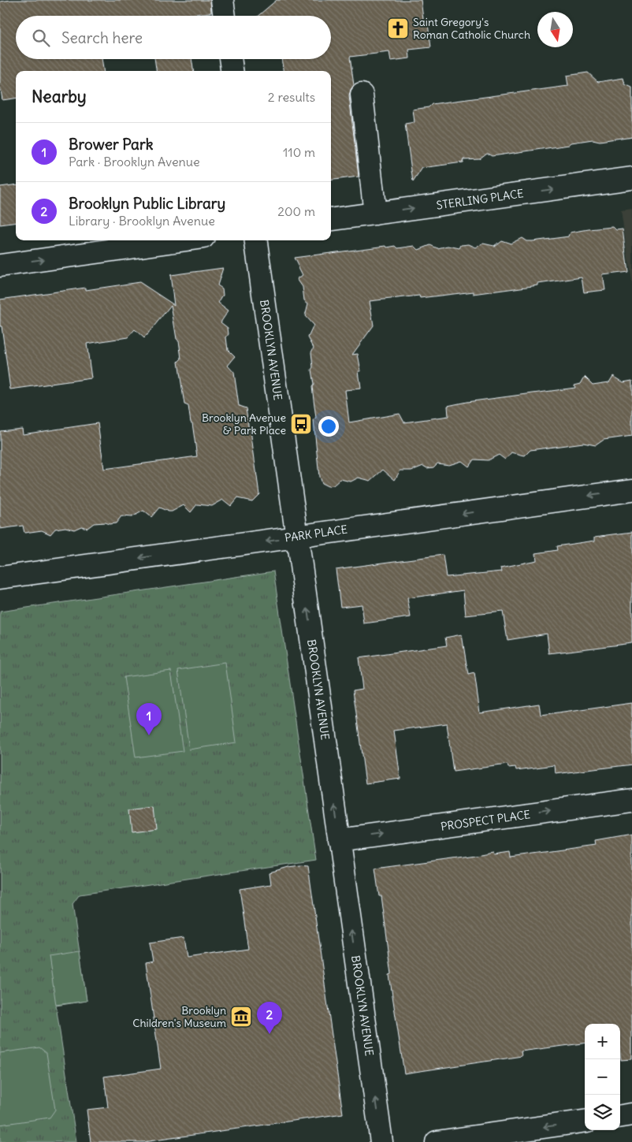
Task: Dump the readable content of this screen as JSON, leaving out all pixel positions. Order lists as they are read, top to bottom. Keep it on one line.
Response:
{"streets":{"street":["STERLING PLACE","BROOKLYN AVENUE","PARK PLACE","PROSPECT PLACE"]},"crossings":[["BROOKLYN AVENUE","PARK PLACE"],["BROOKLYN AVENUE","PROSPECT PLACE"]],"one_way":["STERLING PLACE","BROOKLYN AVENUE","PARK PLACE","PROSPECT PLACE"],"places":{"church":["Saint Gregory's Roman Catholic Church"],"bus stop":["Brooklyn Avenue & Park Place"],"museum":["Brooklyn Children's Museum"]},"north":"bottom","page":{"search":"Search here","heading":["Nearby","2 results"],"list":[{"mark":"1","name":"Brower Park","note":"Park · Brooklyn Avenue","value":"110 m"},{"mark":"2","name":"Brooklyn Public Library","note":"Library · Brooklyn Avenue","value":"200 m"}],"pins":["1","2"],"map_buttons":["+","−"]}}
